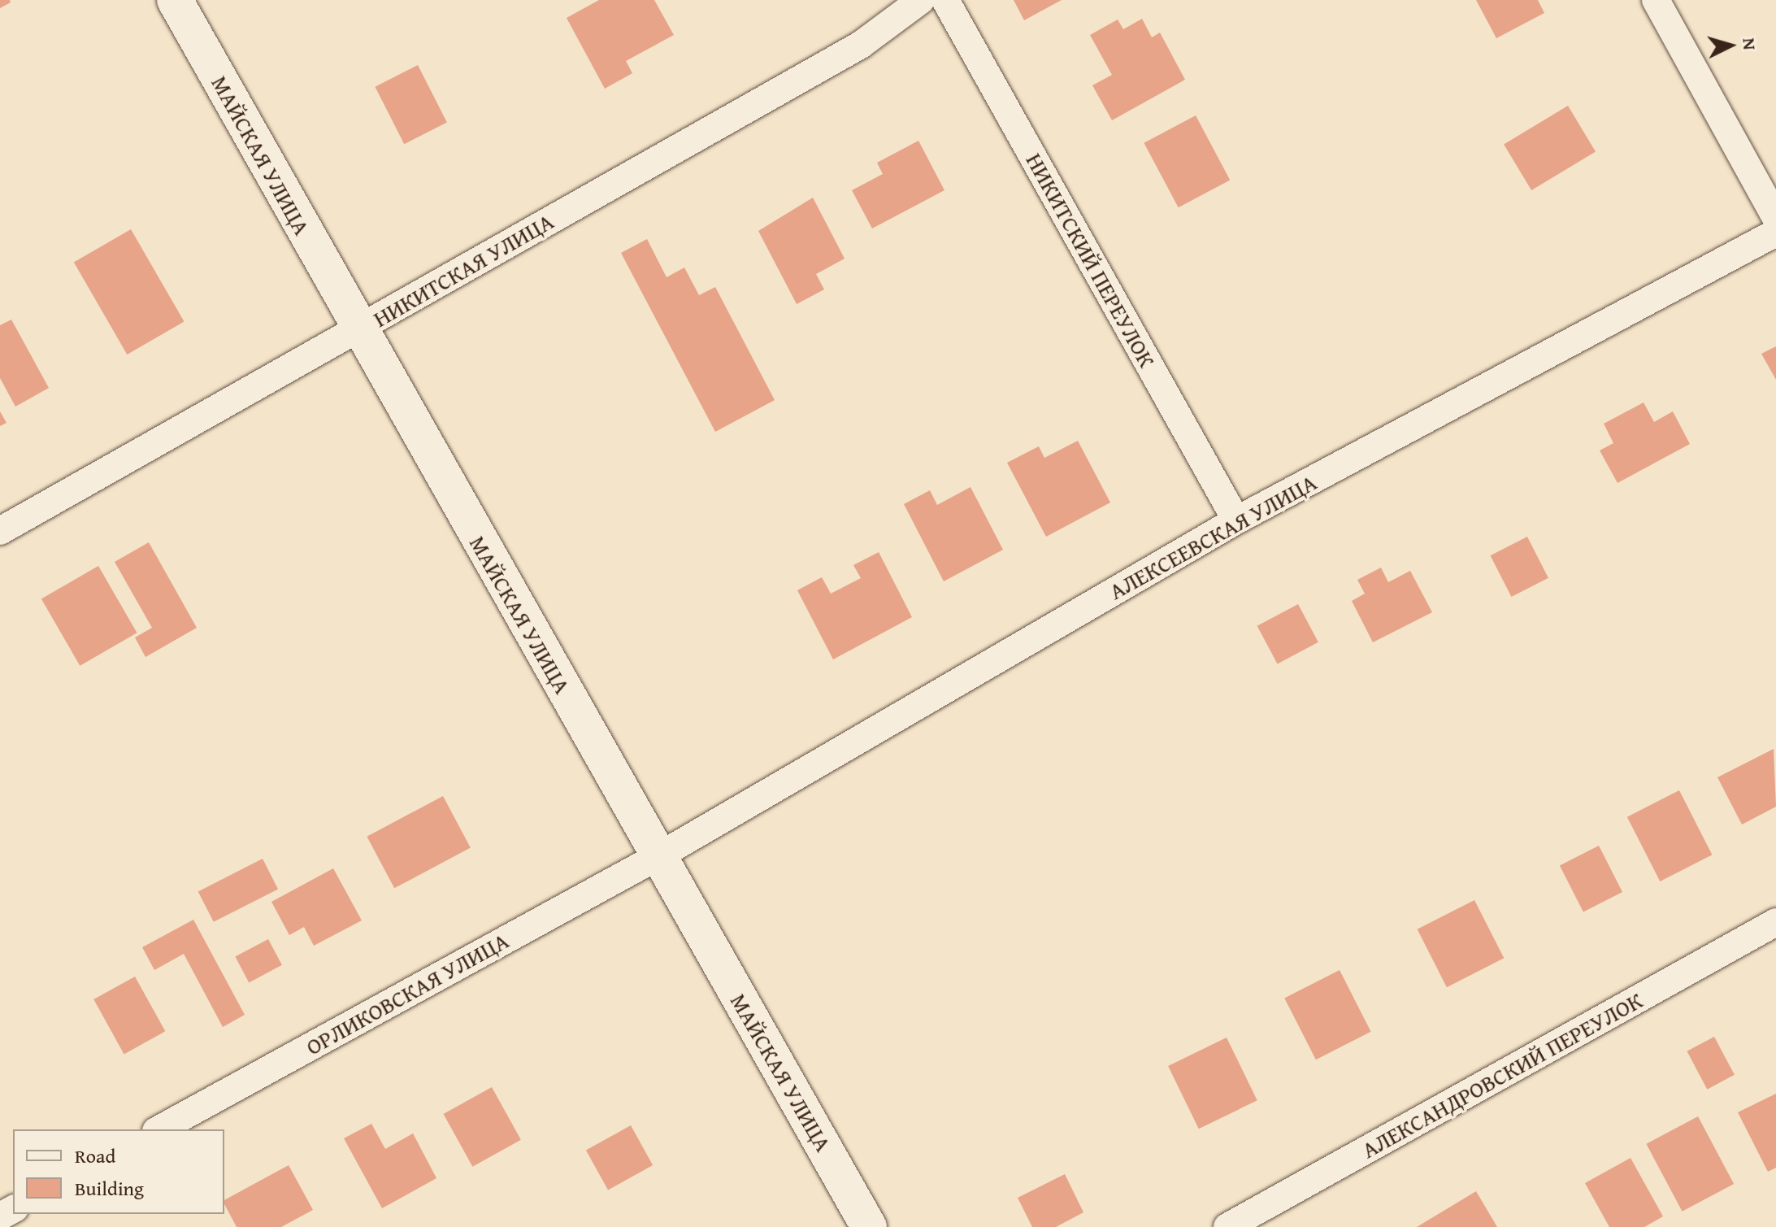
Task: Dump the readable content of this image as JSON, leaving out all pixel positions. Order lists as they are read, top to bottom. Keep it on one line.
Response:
{"streets":{"street":["МАЙСКАЯ УЛИЦА","НИКИТСКИЙ ПЕРЕУЛОК","НИКИТСКАЯ УЛИЦА","АЛЕКСЕЕВСКАЯ УЛИЦА","ОРЛИКОВСКАЯ УЛИЦА","АЛЕКСАНДРОВСКИЙ ПЕРЕУЛОК"]},"crossings":[["МАЙСКАЯ УЛИЦА","НИКИТСКАЯ УЛИЦА"],["МАЙСКАЯ УЛИЦА","АЛЕКСЕЕВСКАЯ УЛИЦА"],["МАЙСКАЯ УЛИЦА","ОРЛИКОВСКАЯ УЛИЦА"],["НИКИТСКИЙ ПЕРЕУЛОК","АЛЕКСЕЕВСКАЯ УЛИЦА"],["АЛЕКСЕЕВСКАЯ УЛИЦА","ОРЛИКОВСКАЯ УЛИЦА"]],"legend":["Road","Building"],"north":"right"}
